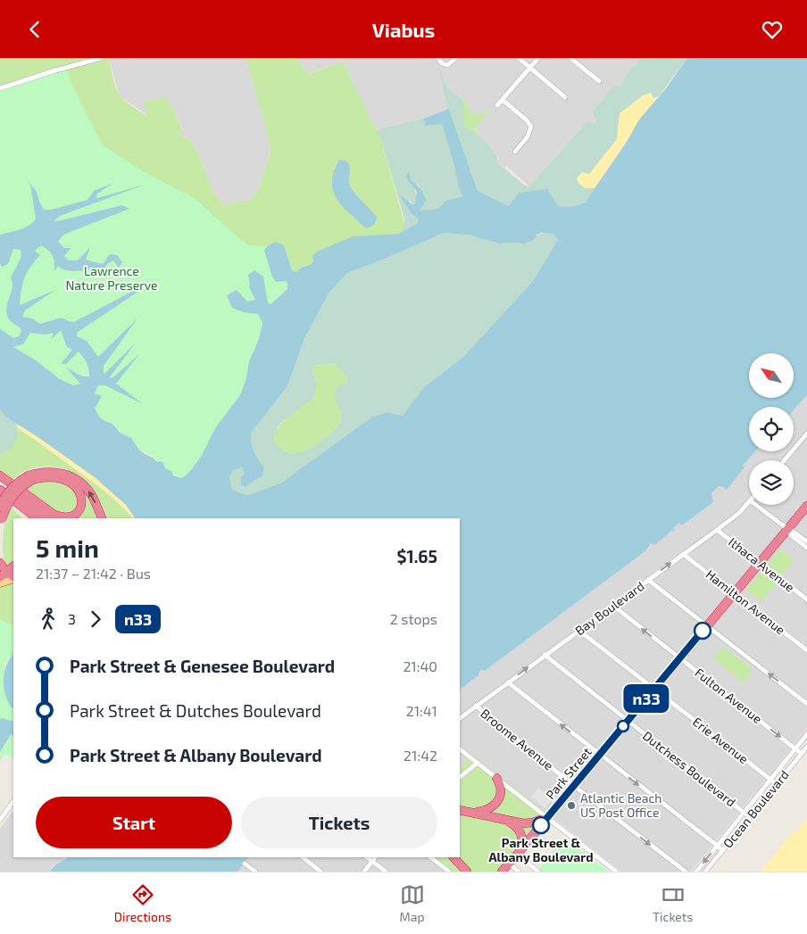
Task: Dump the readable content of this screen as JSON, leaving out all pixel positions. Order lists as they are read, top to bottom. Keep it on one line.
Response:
{"streets":{"highway":["Park Street"],"street":["Ithaca Avenue","Hamilton Avenue","Bay Boulevard","Fulton Avenue","Broome Avenue","Erie Avenue","Dutchess Boulevard","Ocean Boulevard"]},"crossings":[["Ithaca Avenue","Bay Boulevard"],["Ithaca Avenue","Park Street"],["Hamilton Avenue","Bay Boulevard"],["Hamilton Avenue","Park Street"],["Bay Boulevard","Fulton Avenue"],["Bay Boulevard","Broome Avenue"],["Bay Boulevard","Erie Avenue"],["Bay Boulevard","Dutchess Boulevard"],["Fulton Avenue","Park Street"],["Fulton Avenue","Ocean Boulevard"],["Broome Avenue","Park Street"],["Erie Avenue","Park Street"],["Erie Avenue","Ocean Boulevard"],["Dutchess Boulevard","Park Street"],["Dutchess Boulevard","Ocean Boulevard"]],"one_way":["Broome Avenue"],"parks":["Lawrence Nature Preserve"],"places":["Atlantic Beach US Post Office","Park Street & Albany Boulevard"],"lines":["bus line n33"],"north":"top left","page":{"header":"Viabus","on_map":"n33","heading":["5 min","21:37 – 21:42 · Bus","$1.65"],"legs":["3","n33","2 stops"],"list":[{"name":"Park Street & Genesee Boulevard","value":"21:40"},{"name":"Park Street & Dutches Boulevard","value":"21:41"},{"name":"Park Street & Albany Boulevard","value":"21:42"}],"buttons":["Start","Tickets"],"tabs":["Directions","Map","Tickets"]}}
